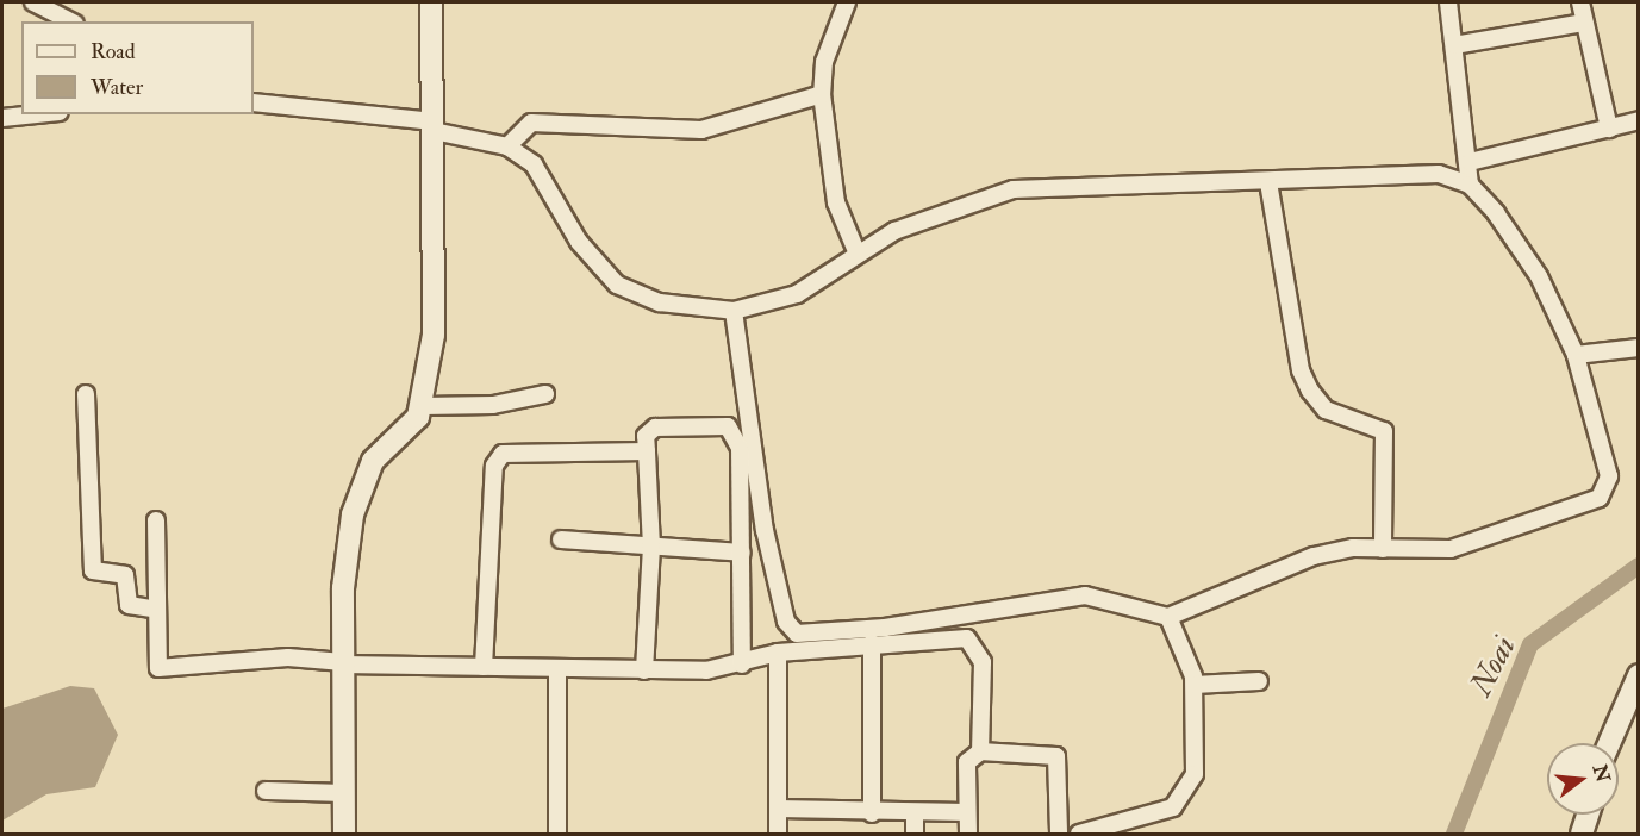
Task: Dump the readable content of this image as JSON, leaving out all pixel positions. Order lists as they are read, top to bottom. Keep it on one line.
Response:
{"water":["Noai"],"legend":["Road","Water"],"north":"right"}
